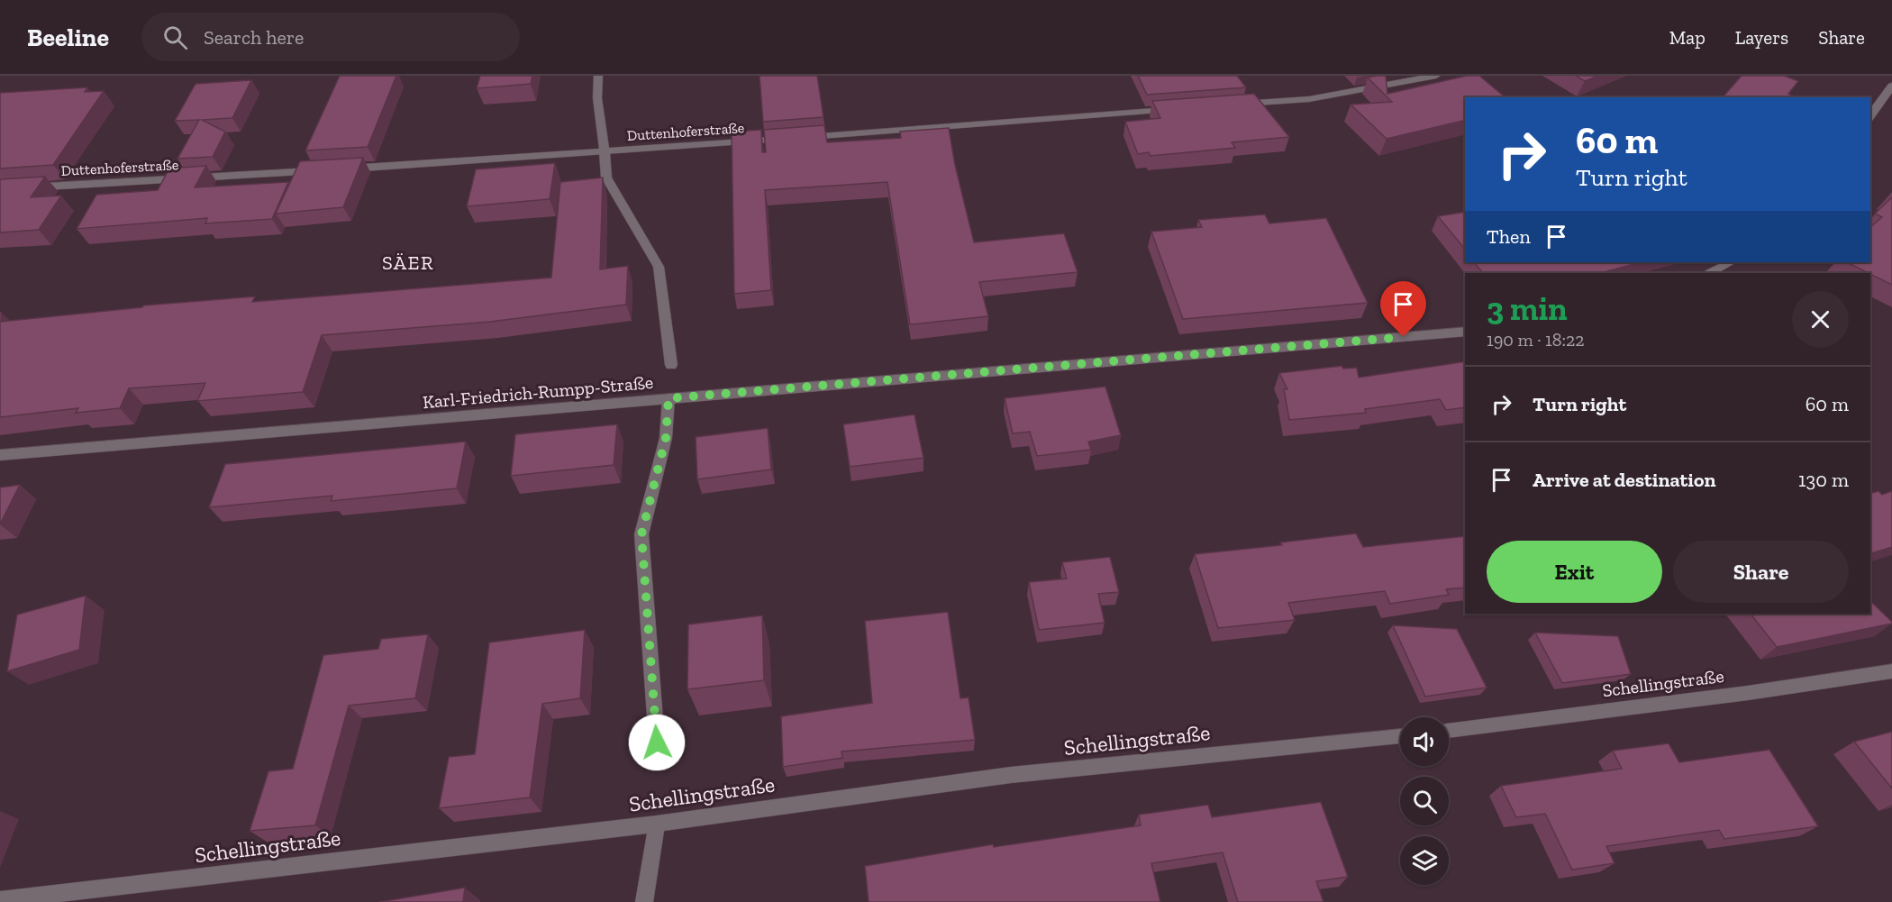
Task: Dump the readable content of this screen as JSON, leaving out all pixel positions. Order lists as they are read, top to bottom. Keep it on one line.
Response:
{"streets":{"street":["Duttenhoferstraße","Karl-Friedrich-Rumpp-Straße","Schellingstraße"]},"districts":["SÄER"],"page":{"header":"Beeline","search":"Search here","nav":["Map","Layers","Share"],"turn":["60 m","Turn right"],"then":"Then","heading":["3 min","190 m · 18:22"],"list":[{"name":"Turn right","value":"60 m"},{"name":"Arrive at destination","value":"130 m"}],"buttons":["Exit","Share"]}}
